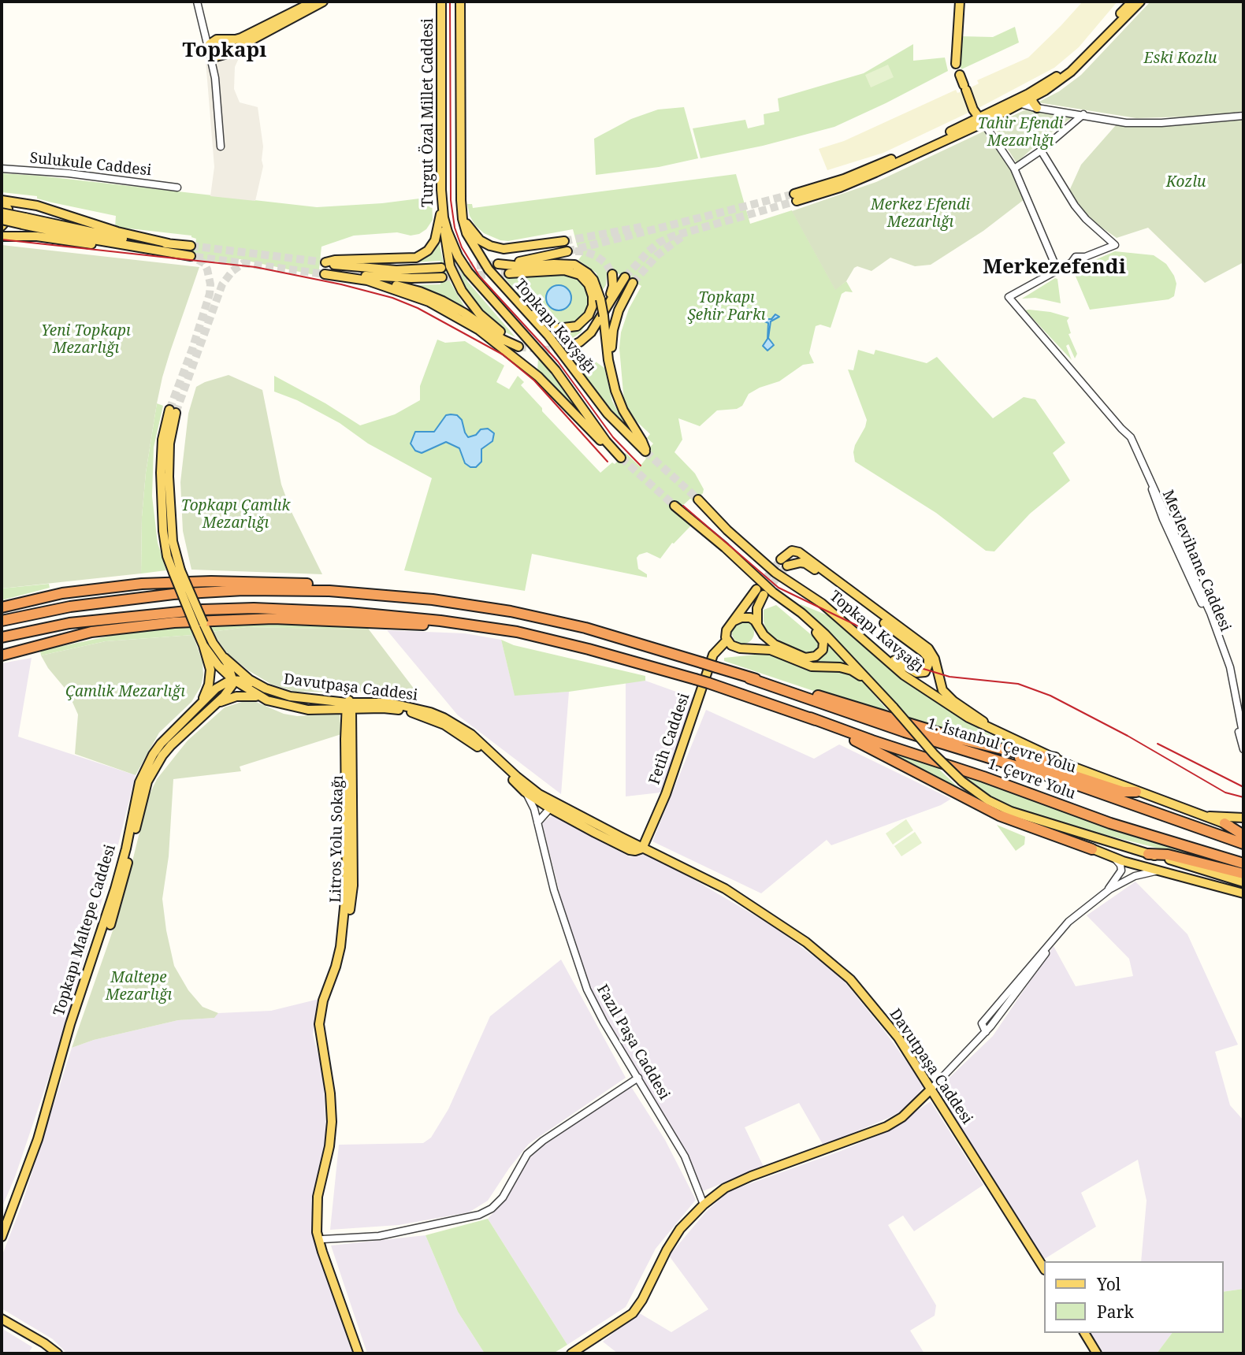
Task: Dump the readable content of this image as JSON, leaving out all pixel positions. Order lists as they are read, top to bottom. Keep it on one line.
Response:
{"streets":{"highway":["1. İstanbul Çevre Yolu","1. Çevre Yolu"],"main road":["Turgut Özal Millet Caddesi","Topkapı Kavşağı","Davutpaşa Caddesi","Fetih Caddesi","Litros Yolu Sokağı","Topkapı Maltepe Caddesi"],"street":["Sulukule Caddesi","Mevlevihane Caddesi","Fazıl Paşa Caddesi"]},"crossings":[["Turgut Özal Millet Caddesi","Topkapı Kavşağı"],["Davutpaşa Caddesi","Fetih Caddesi"],["Davutpaşa Caddesi","Litros Yolu Sokağı"],["Davutpaşa Caddesi","Topkapı Maltepe Caddesi"],["Davutpaşa Caddesi","Fazıl Paşa Caddesi"]],"districts":["Topkapı","Merkezefendi"],"parks":["Eski Kozlu","Tahir Efendi Mezarlığı","Kozlu","Merkez Efendi Mezarlığı","Topkapı Şehir Parkı","Yeni Topkapı Mezarlığı","Topkapı Çamlık Mezarlığı","Çamlık Mezarlığı","Maltepe Mezarlığı"],"legend":["Yol","Park"]}
